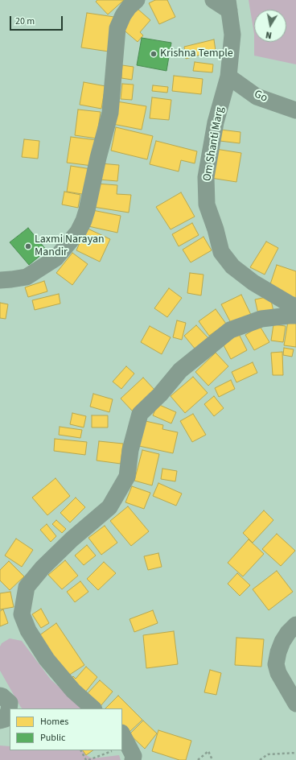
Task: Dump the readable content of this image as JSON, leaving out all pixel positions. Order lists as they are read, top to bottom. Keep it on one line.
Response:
{"streets":{"street":["Go","Om Shanti Marg"]},"crossings":[["Go","Om Shanti Marg"]],"places":["Krishna Temple","Laxmi Narayan Mandir"],"legend":["Homes","Public"],"scale_bar":"20 m","north":"bottom"}
